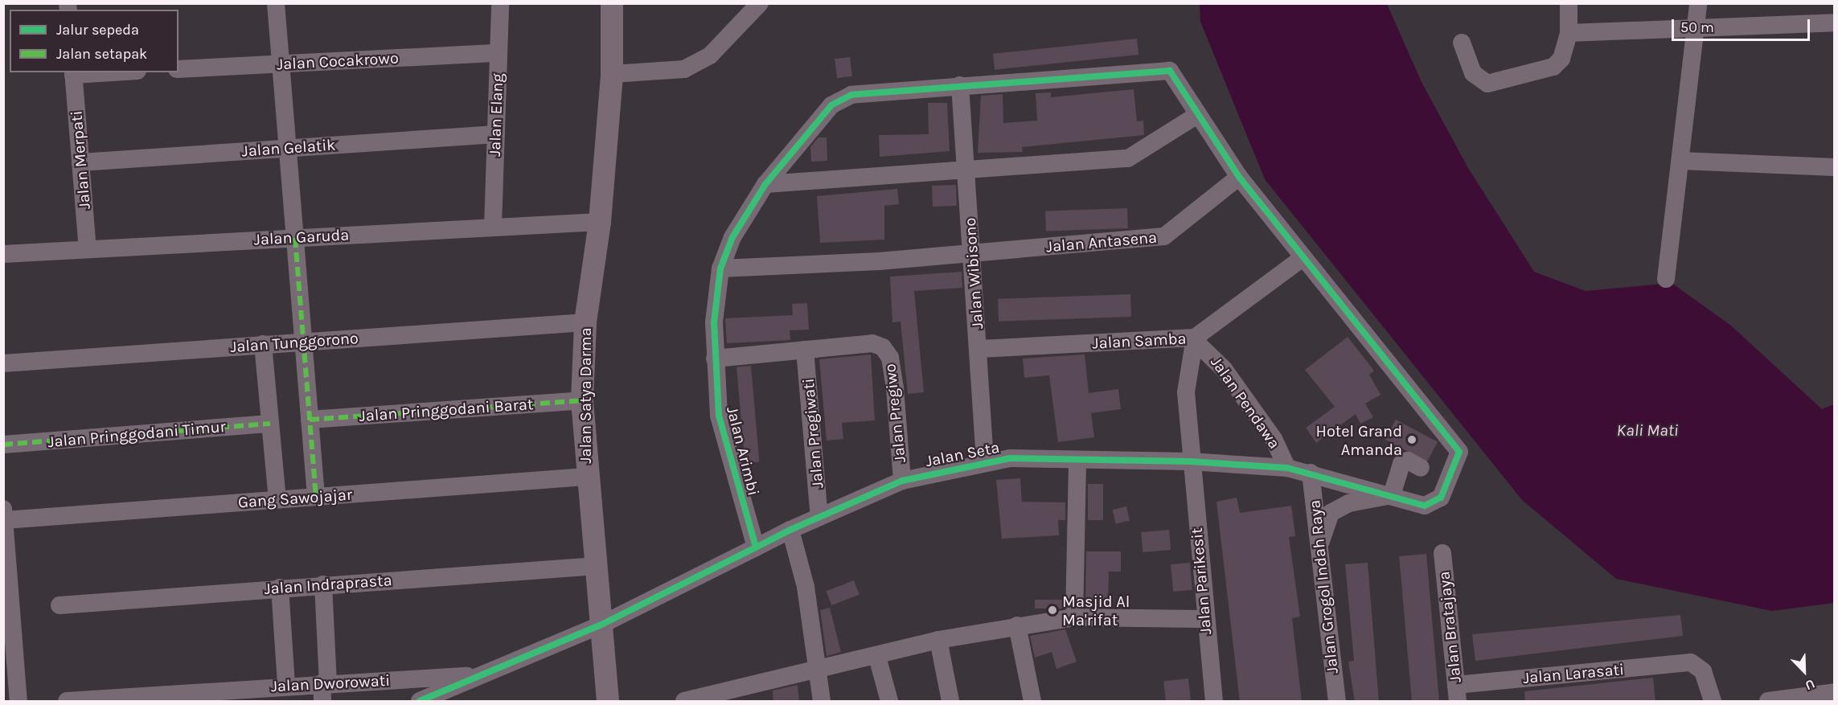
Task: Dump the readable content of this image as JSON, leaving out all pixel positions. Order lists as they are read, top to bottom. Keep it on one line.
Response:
{"streets":{"main road":["Jalan Satya Darma"],"street":["Jalan Cocakrowo","Jalan Elang","Jalan Gelatik","Jalan Merpati","Jalan Garuda","Jalan Antasena","Jalan Wibisono","Jalan Samba","Jalan Tunggorono","Jalan Pendawa","Jalan Pringgodani Barat","Jalan Pregiwo","Jalan Pregiwati","Jalan Pringgodani Timur","Jalan Arimbi","Jalan Seta","Gang Sawojajar","Jalan Parikesit","Jalan Indraprasta","Jalan Grogol Indah Raya","Jalan Bratajaya","Jalan Larasati","Jalan Dworowati"]},"crossings":[["Jalan Cocakrowo","Jalan Elang"],["Jalan Elang","Jalan Gelatik"],["Jalan Elang","Jalan Garuda"],["Jalan Gelatik","Jalan Merpati"],["Jalan Merpati","Jalan Garuda"],["Jalan Garuda","Jalan Satya Darma"],["Jalan Antasena","Jalan Wibisono"],["Jalan Antasena","Jalan Arimbi"],["Jalan Wibisono","Jalan Samba"],["Jalan Wibisono","Jalan Arimbi"],["Jalan Wibisono","Jalan Seta"],["Jalan Samba","Jalan Pendawa"],["Jalan Samba","Jalan Seta"],["Jalan Samba","Jalan Parikesit"],["Jalan Tunggorono","Jalan Satya Darma"],["Jalan Satya Darma","Jalan Pringgodani Barat"],["Jalan Satya Darma","Jalan Seta"],["Jalan Satya Darma","Gang Sawojajar"],["Jalan Satya Darma","Jalan Indraprasta"],["Jalan Pendawa","Jalan Seta"],["Jalan Pendawa","Jalan Parikesit"],["Jalan Pregiwo","Jalan Pregiwati"],["Jalan Pregiwo","Jalan Seta"],["Jalan Pregiwati","Jalan Seta"],["Jalan Arimbi","Jalan Seta"],["Jalan Seta","Jalan Parikesit"],["Jalan Seta","Jalan Grogol Indah Raya"],["Jalan Seta","Jalan Dworowati"],["Jalan Bratajaya","Jalan Larasati"]],"water":["Kali Mati"],"places":["Hotel Grand Amanda","Masjid Al Ma'rifat"],"legend":["Jalur sepeda","Jalan setapak"],"scale_bar":"50 m","north":"bottom right"}
